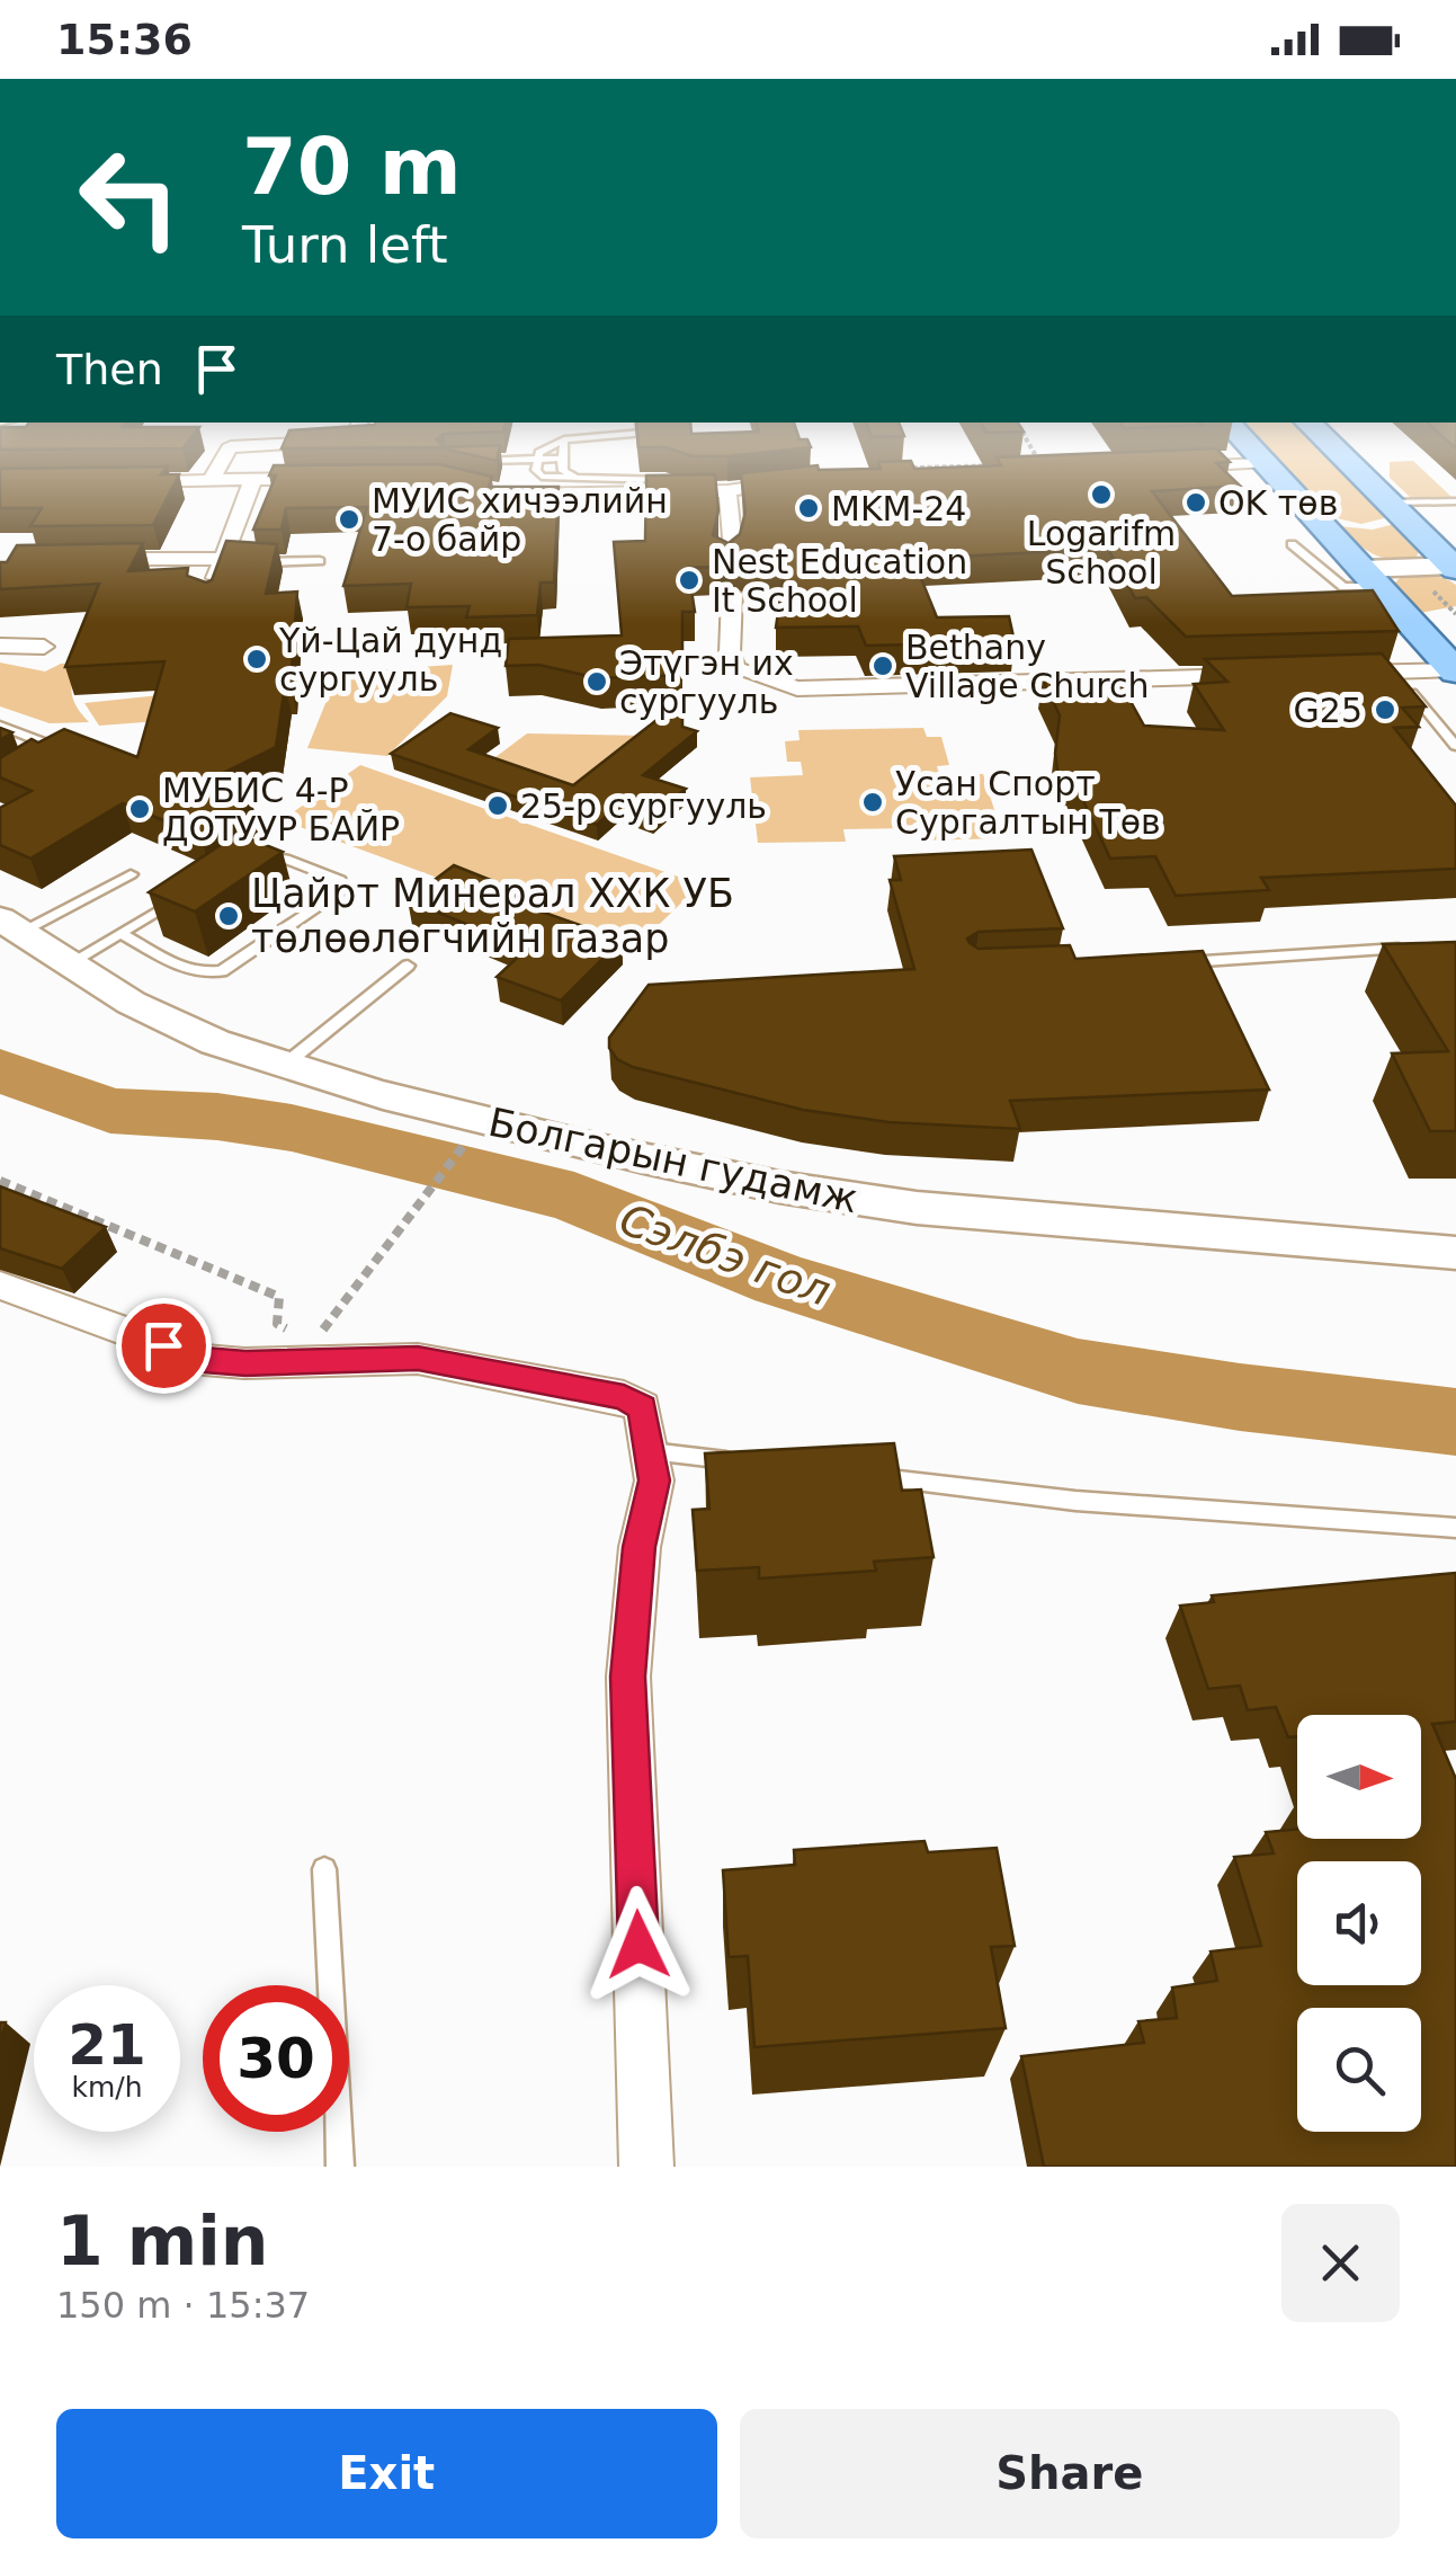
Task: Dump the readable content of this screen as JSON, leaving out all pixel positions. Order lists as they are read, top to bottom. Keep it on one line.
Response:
{"streets":{"street":["Болгарын гудамж"]},"water":["Сэлбэ гол"],"places":["Logarifm School","OK төв","MKM-24","МУИС хичээлийн 7-о байр","Nest Education It School","Үй-Цай дунд сургууль","Bethany Village Church","Этүгэн их сургууль","G25","Усан Спорт Сургалтын Төв","25-р сургууль","МУБИС 4-Р ДОТУУР БАЙР","Цайрт Минерал ХХК УБ төлөөлөгчийн газар"],"north":"right","page":{"status":"15:36","turn":["70 m","Turn left"],"then":"Then","speed":"21 km/h","limit":"30","heading":["1 min","150 m · 15:37"],"buttons":["Exit","Share"]}}
